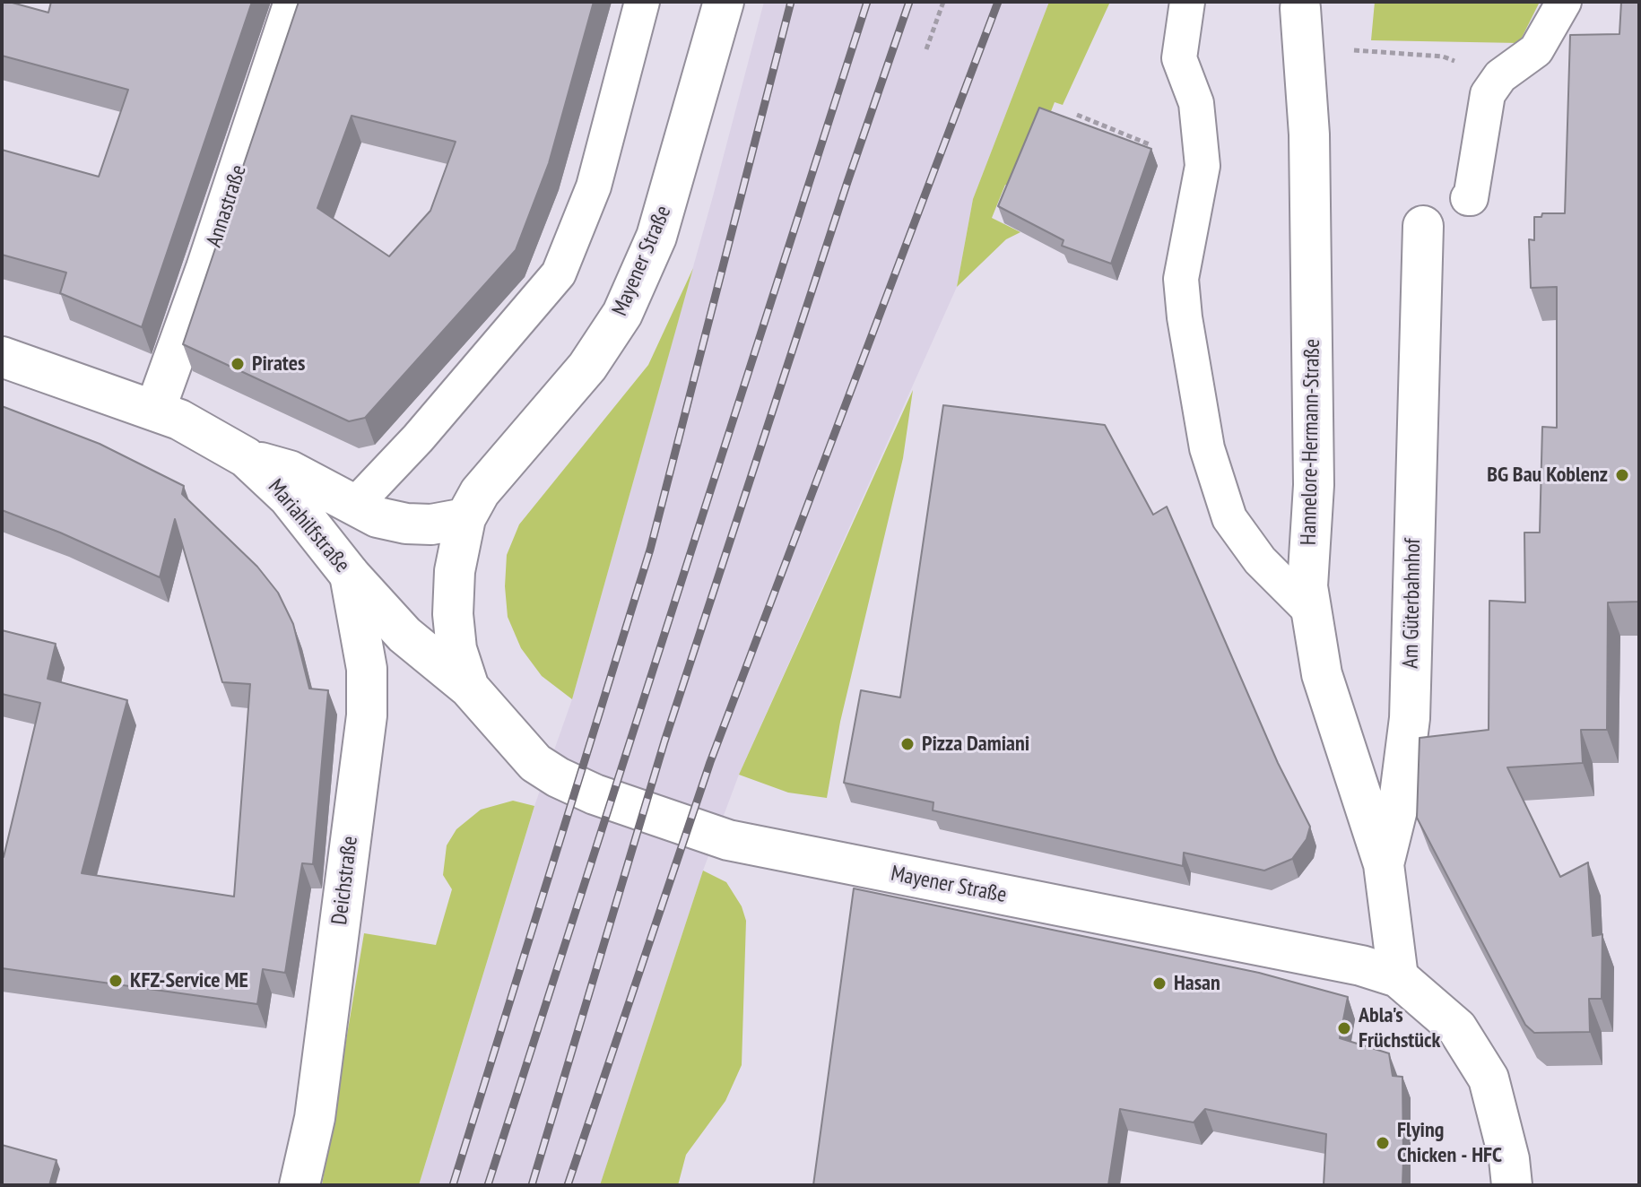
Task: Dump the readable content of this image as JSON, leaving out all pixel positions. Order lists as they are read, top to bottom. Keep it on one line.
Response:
{"streets":{"street":["Annastraße","Mayener Straße","Hannelore-Hermann-Straße","Mariahilfstraße","Am Güterbahnhof","Deichstraße"]},"crossings":[["Annastraße","Mariahilfstraße"],["Mayener Straße","Mariahilfstraße"],["Mayener Straße","Am Güterbahnhof"],["Hannelore-Hermann-Straße","Am Güterbahnhof"],["Mariahilfstraße","Deichstraße"]],"places":["Pirates","BG Bau Koblenz","Pizza Damiani","KFZ-Service ME","Hasan","Abla's Früchstück","Flying Chicken - HFC"]}
